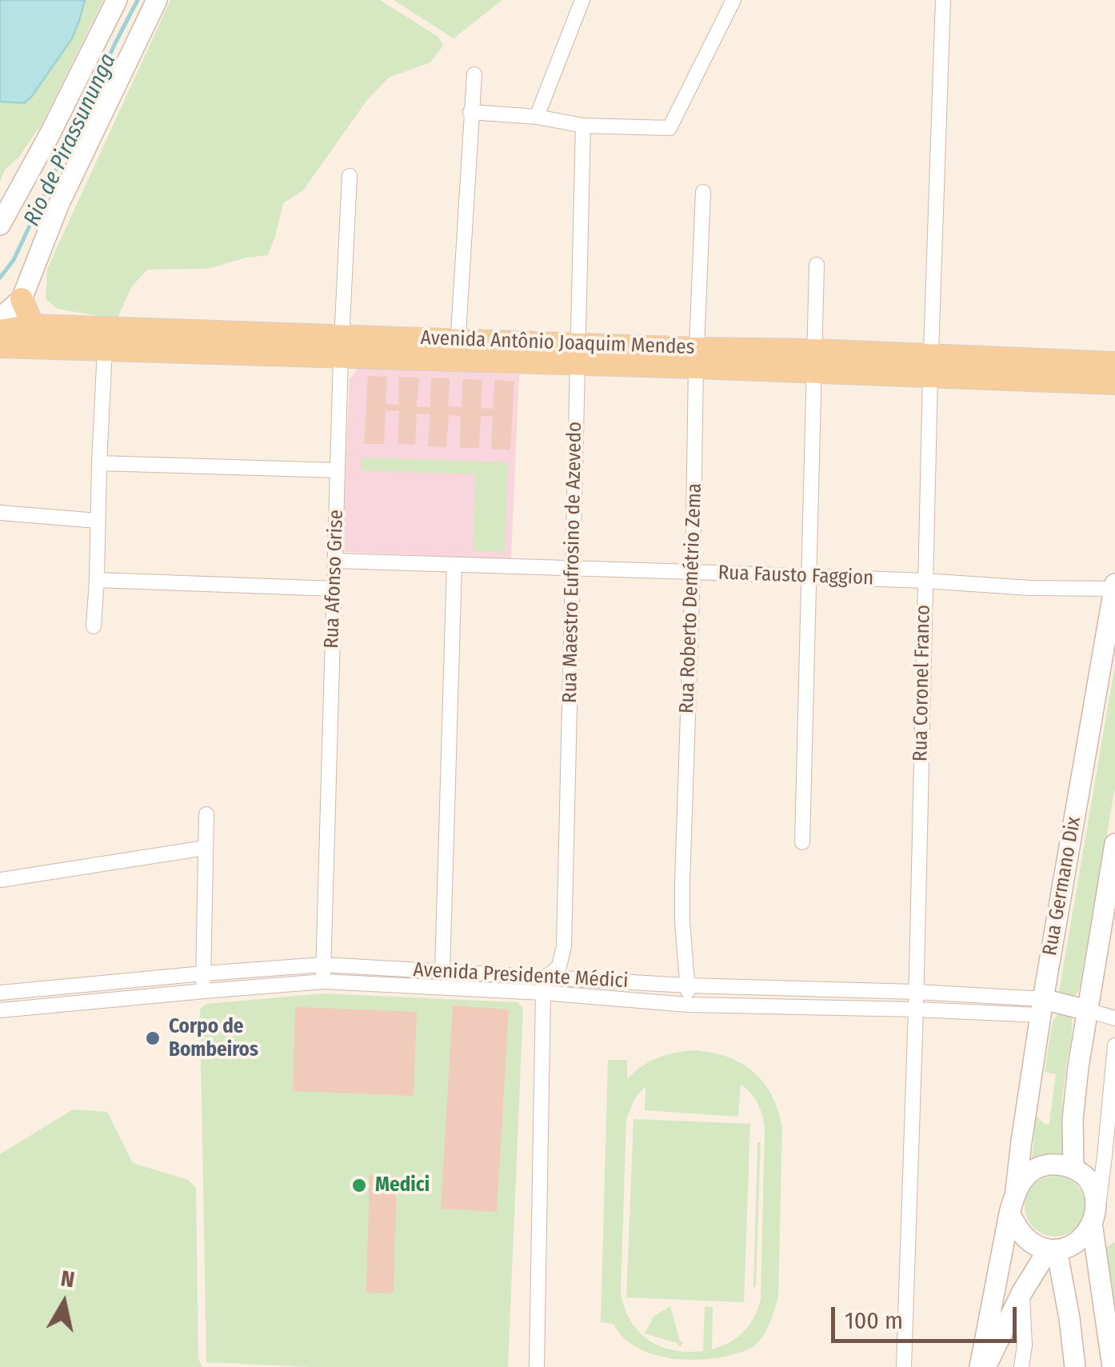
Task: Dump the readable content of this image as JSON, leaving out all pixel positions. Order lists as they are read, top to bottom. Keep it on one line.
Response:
{"streets":{"main road":["Avenida Antônio Joaquim Mendes","Rua Germano Dix"],"street":["Rua Maestro Eufrosino de Azevedo","Rua Fausto Faggion","Rua Afonso Grise","Rua Roberto Demétrio Zema","Rua Coronel Franco","Avenida Presidente Médici"]},"crossings":[["Avenida Antônio Joaquim Mendes","Rua Maestro Eufrosino de Azevedo"],["Avenida Antônio Joaquim Mendes","Rua Afonso Grise"],["Avenida Antônio Joaquim Mendes","Rua Roberto Demétrio Zema"],["Avenida Antônio Joaquim Mendes","Rua Coronel Franco"],["Rua Maestro Eufrosino de Azevedo","Rua Fausto Faggion"],["Rua Maestro Eufrosino de Azevedo","Avenida Presidente Médici"],["Rua Fausto Faggion","Rua Afonso Grise"],["Rua Fausto Faggion","Rua Roberto Demétrio Zema"],["Rua Fausto Faggion","Rua Coronel Franco"],["Rua Fausto Faggion","Rua Germano Dix"],["Rua Afonso Grise","Avenida Presidente Médici"],["Rua Roberto Demétrio Zema","Avenida Presidente Médici"],["Rua Coronel Franco","Avenida Presidente Médici"],["Rua Germano Dix","Avenida Presidente Médici"]],"water":["Rio de Pirassununga"],"places":["Corpo de Bombeiros","Medici"],"scale_bar":"100 m","north":"top"}
